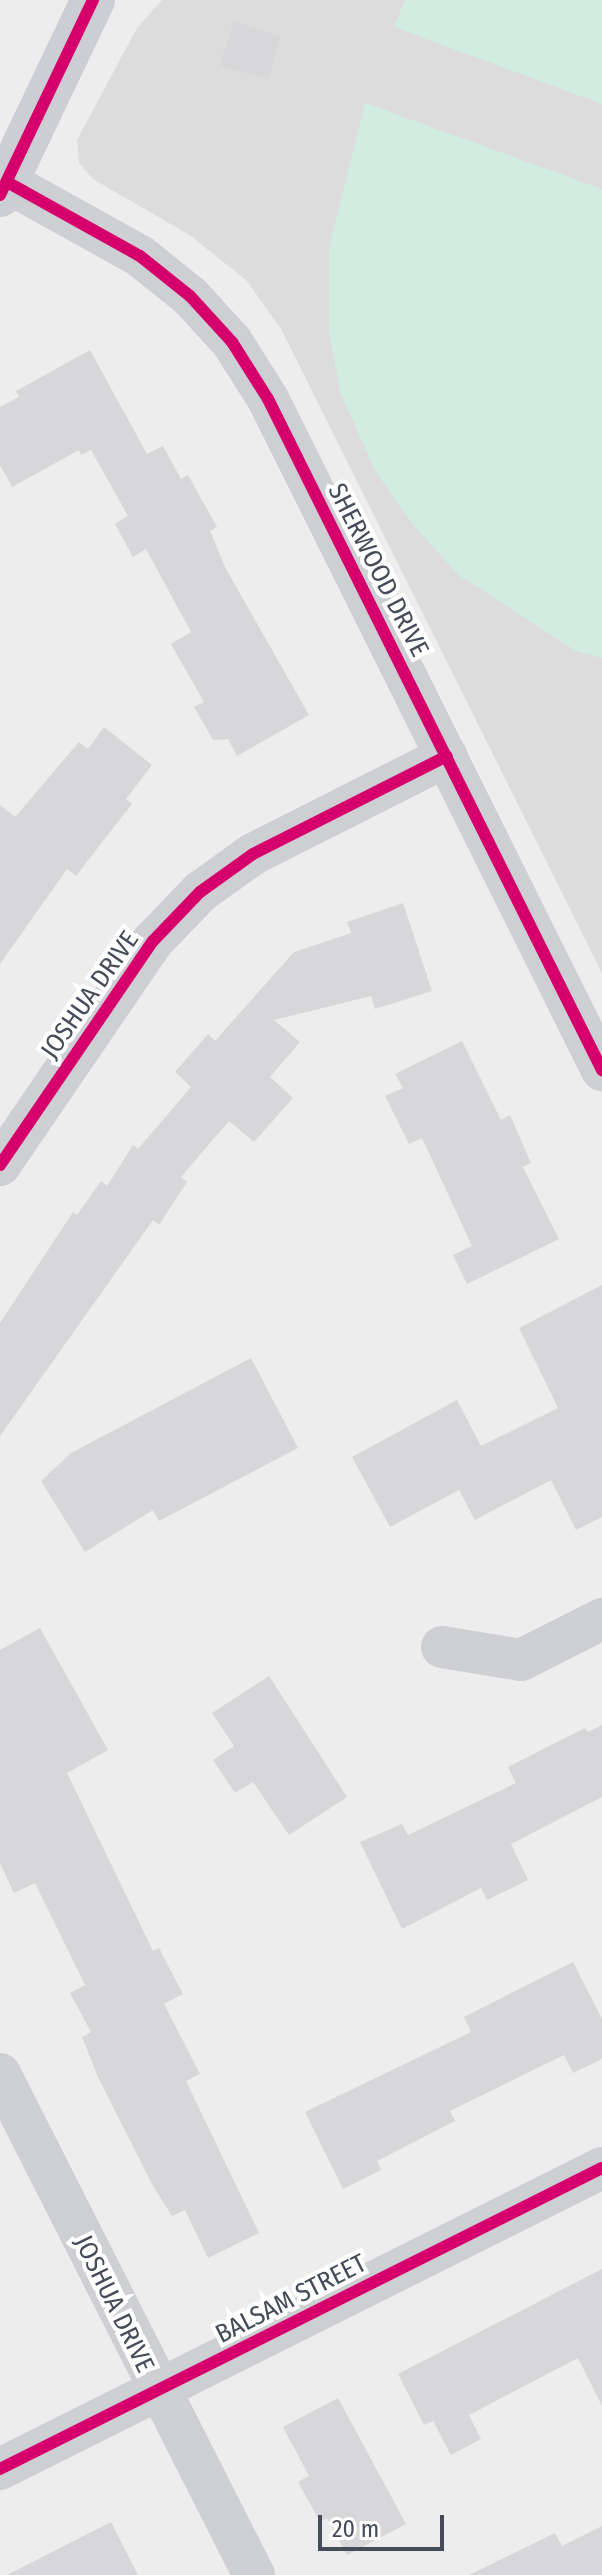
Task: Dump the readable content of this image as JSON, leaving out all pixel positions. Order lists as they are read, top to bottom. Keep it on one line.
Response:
{"streets":{"street":["SHERWOOD DRIVE","JOSHUA DRIVE","BALSAM STREET"]},"crossings":[["SHERWOOD DRIVE","JOSHUA DRIVE"],["JOSHUA DRIVE","BALSAM STREET"]],"scale_bar":"20 m"}
